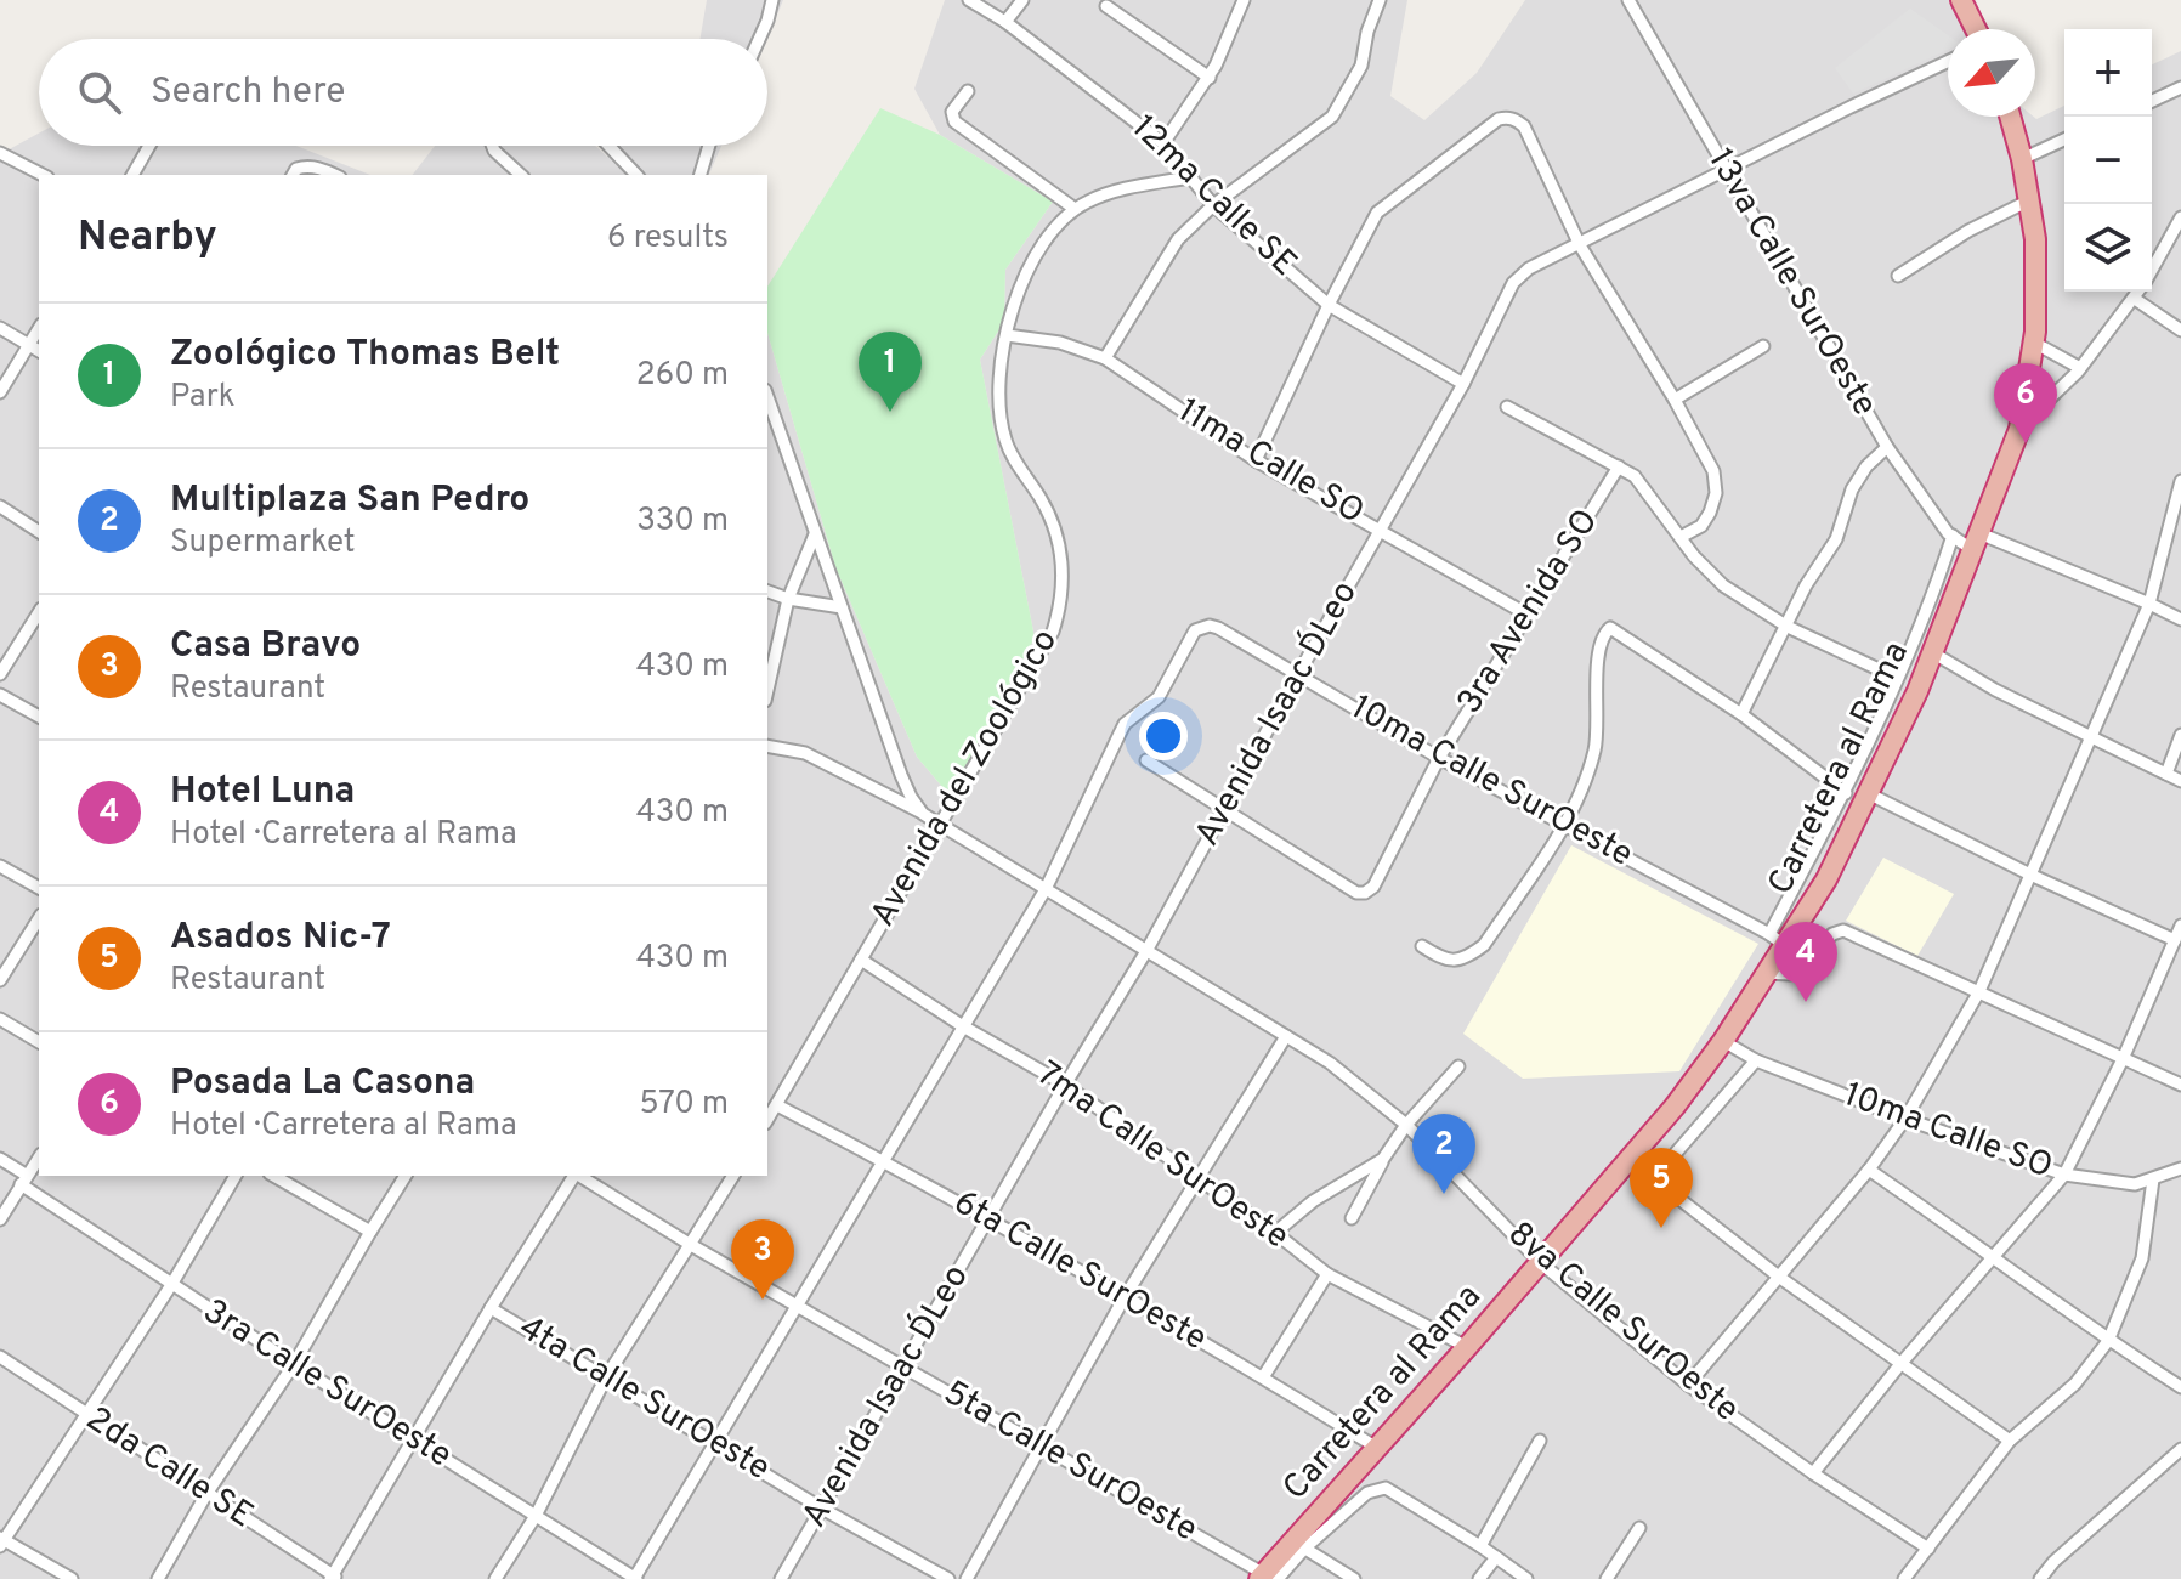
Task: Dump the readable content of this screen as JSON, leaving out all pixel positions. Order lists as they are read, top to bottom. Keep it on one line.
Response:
{"streets":{"highway":["Carretera al Rama"],"street":["12ma Calle SE","13va Calle SurOeste","11ma Calle SO","3ra Avenida SO","Avenida Isaac D´Leo","Avenida del Zoológico","10ma Calle SurOeste","10ma Calle SO","7ma Calle SurOeste","6ta Calle SurOeste","8va Calle SurOeste","3ra Calle SurOeste","4ta Calle SurOeste","5ta Calle SurOeste","2da Calle SE"]},"crossings":[["12ma Calle SE","Avenida Isaac D´Leo"],["12ma Calle SE","Avenida del Zoológico"],["13va Calle SurOeste","Avenida Isaac D´Leo"],["13va Calle SurOeste","Carretera al Rama"],["11ma Calle SO","3ra Avenida SO"],["11ma Calle SO","Avenida Isaac D´Leo"],["11ma Calle SO","Avenida del Zoológico"],["3ra Avenida SO","Avenida Isaac D´Leo"],["3ra Avenida SO","10ma Calle SurOeste"],["Avenida Isaac D´Leo","10ma Calle SurOeste"],["Avenida Isaac D´Leo","7ma Calle SurOeste"],["Avenida Isaac D´Leo","6ta Calle SurOeste"],["Avenida Isaac D´Leo","8va Calle SurOeste"],["Avenida Isaac D´Leo","4ta Calle SurOeste"],["Avenida Isaac D´Leo","5ta Calle SurOeste"],["Carretera al Rama","10ma Calle SurOeste"],["Carretera al Rama","10ma Calle SO"],["Carretera al Rama","7ma Calle SurOeste"],["Carretera al Rama","6ta Calle SurOeste"],["Carretera al Rama","8va Calle SurOeste"],["Carretera al Rama","5ta Calle SurOeste"],["Avenida del Zoológico","7ma Calle SurOeste"],["Avenida del Zoológico","6ta Calle SurOeste"],["Avenida del Zoológico","8va Calle SurOeste"],["10ma Calle SurOeste","8va Calle SurOeste"]],"north":"bottom left","page":{"map_buttons":["+","−"],"search":"Search here","heading":["Nearby","6 results"],"list":[{"mark":"1","name":"Zoológico Thomas Belt","note":"Park","value":"260 m"},{"mark":"2","name":"Multiplaza San Pedro","note":"Supermarket","value":"330 m"},{"mark":"3","name":"Casa Bravo","note":"Restaurant","value":"430 m"},{"mark":"4","name":"Hotel Luna","note":"Hotel · Carretera al Rama","value":"430 m"},{"mark":"5","name":"Asados Nic-7","note":"Restaurant","value":"430 m"},{"mark":"6","name":"Posada La Casona","note":"Hotel · Carretera al Rama","value":"570 m"}],"pins":["1","6","4","2","5","3"]}}
